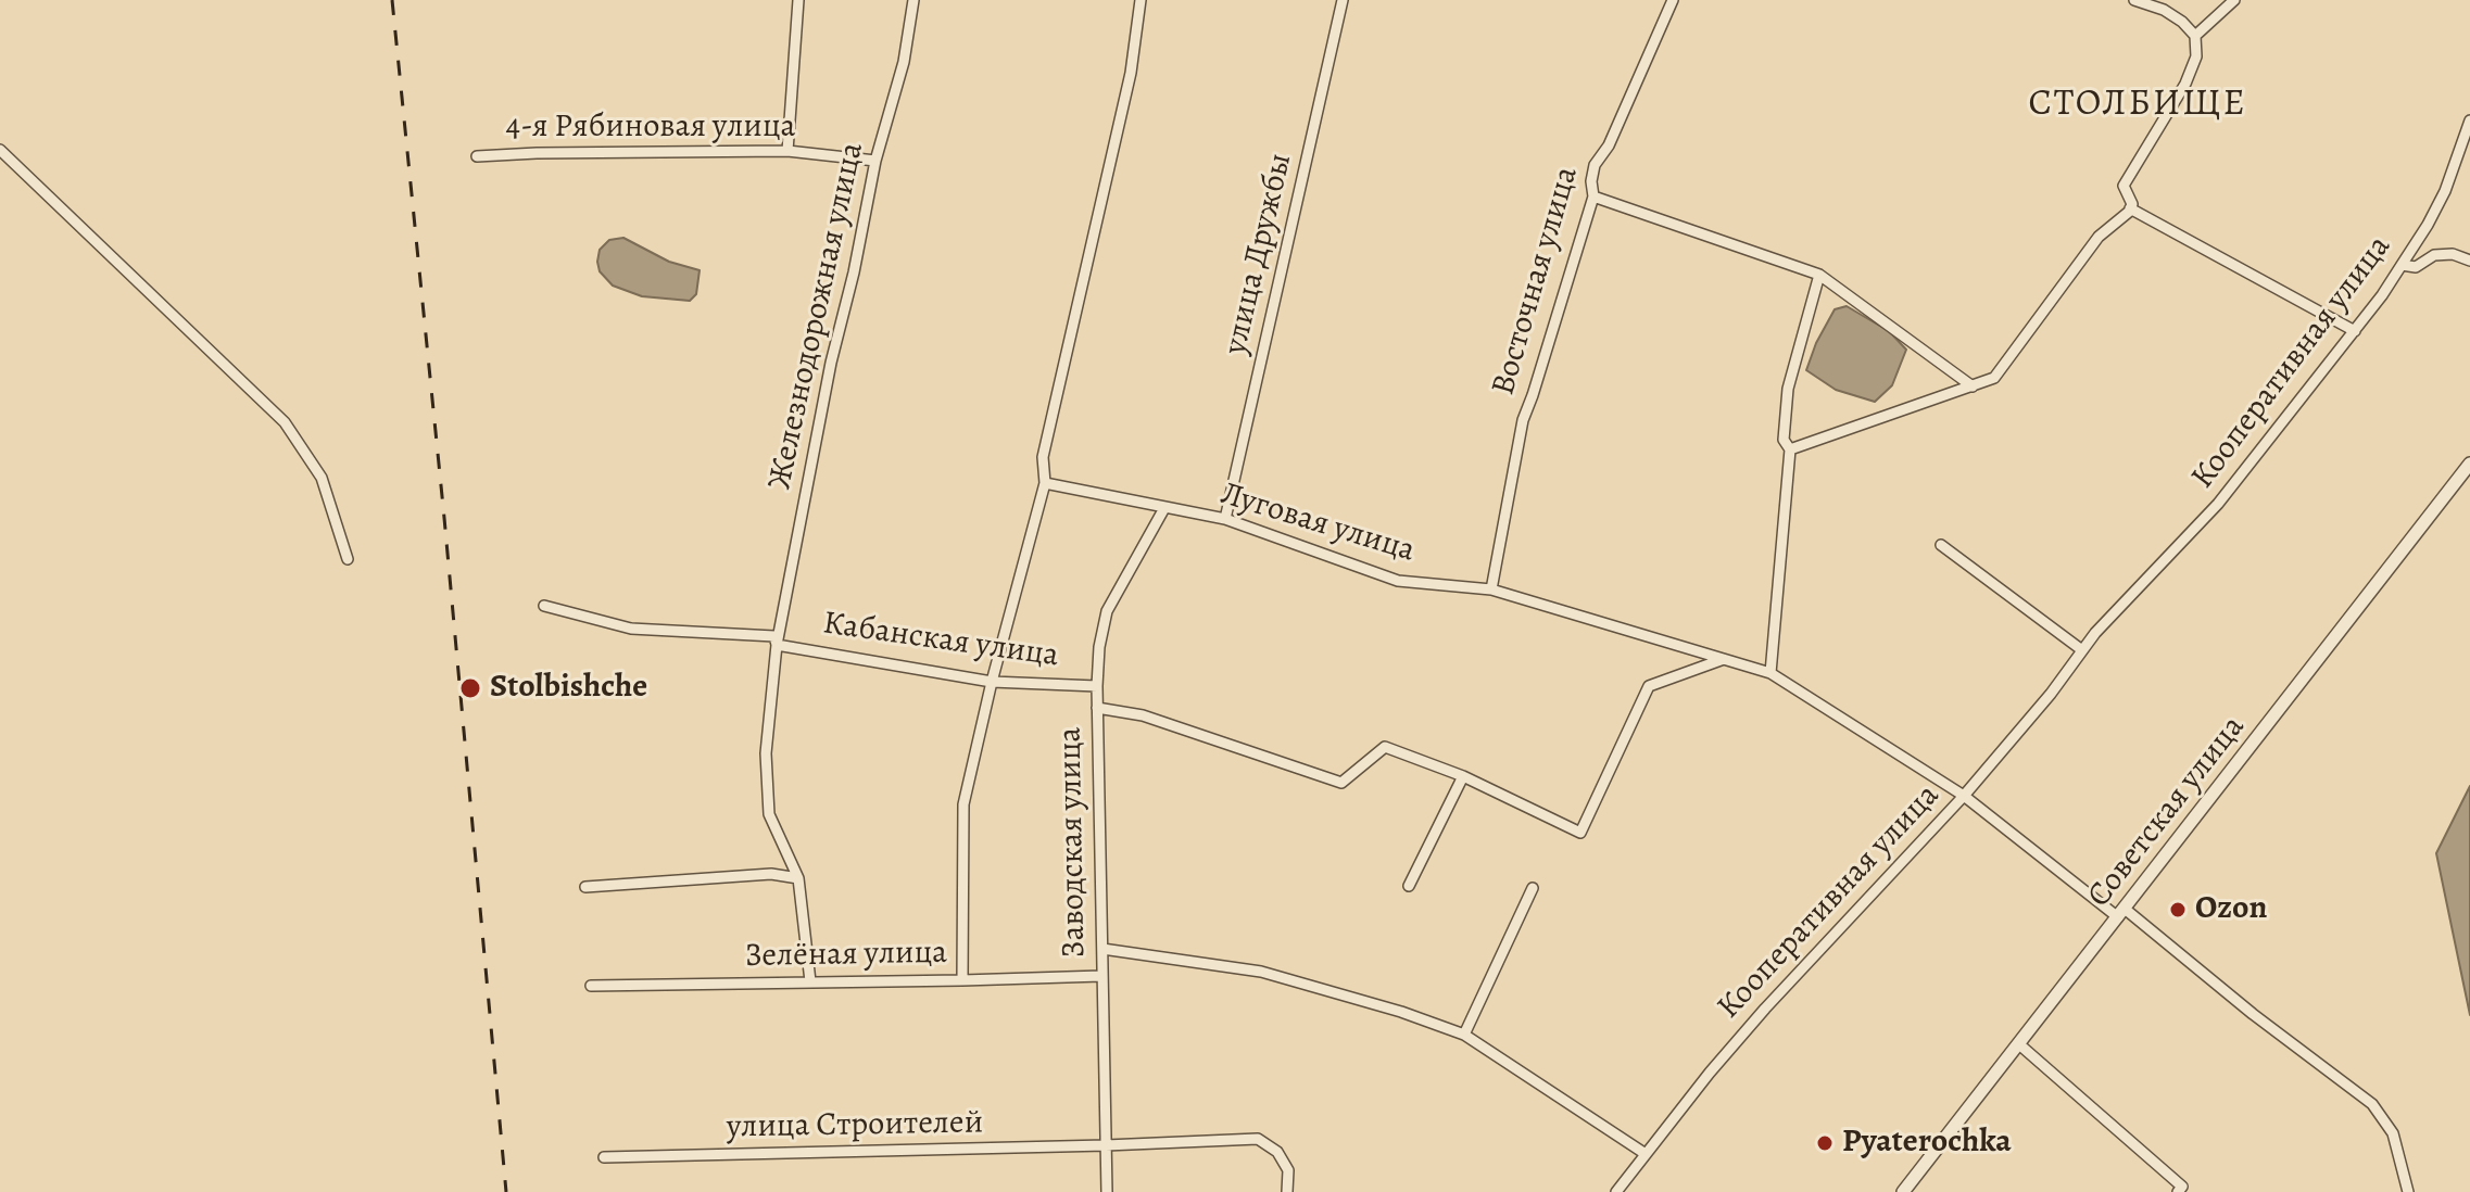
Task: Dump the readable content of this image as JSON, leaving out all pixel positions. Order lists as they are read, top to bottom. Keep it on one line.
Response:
{"streets":{"street":["4-я Рябиновая улица","улица Дружбы","Восточная улица","Железнодорожная улица","Кооперативная улица","Луговая улица","Кабанская улица","Советская улица","Заводская улица","Зелёная улица","улица Строителей"]},"crossings":[["4-я Рябиновая улица","Железнодорожная улица"],["улица Дружбы","Луговая улица"],["Восточная улица","Луговая улица"],["Железнодорожная улица","Кабанская улица"],["Кооперативная улица","Луговая улица"],["Луговая улица","Советская улица"],["Луговая улица","Заводская улица"],["Кабанская улица","Заводская улица"],["Кабанская улица","Зелёная улица"],["Заводская улица","Зелёная улица"],["Заводская улица","улица Строителей"]],"districts":["СТОЛБИЩЕ"],"places":["Stolbishche","Ozon","Pyaterochka"]}
